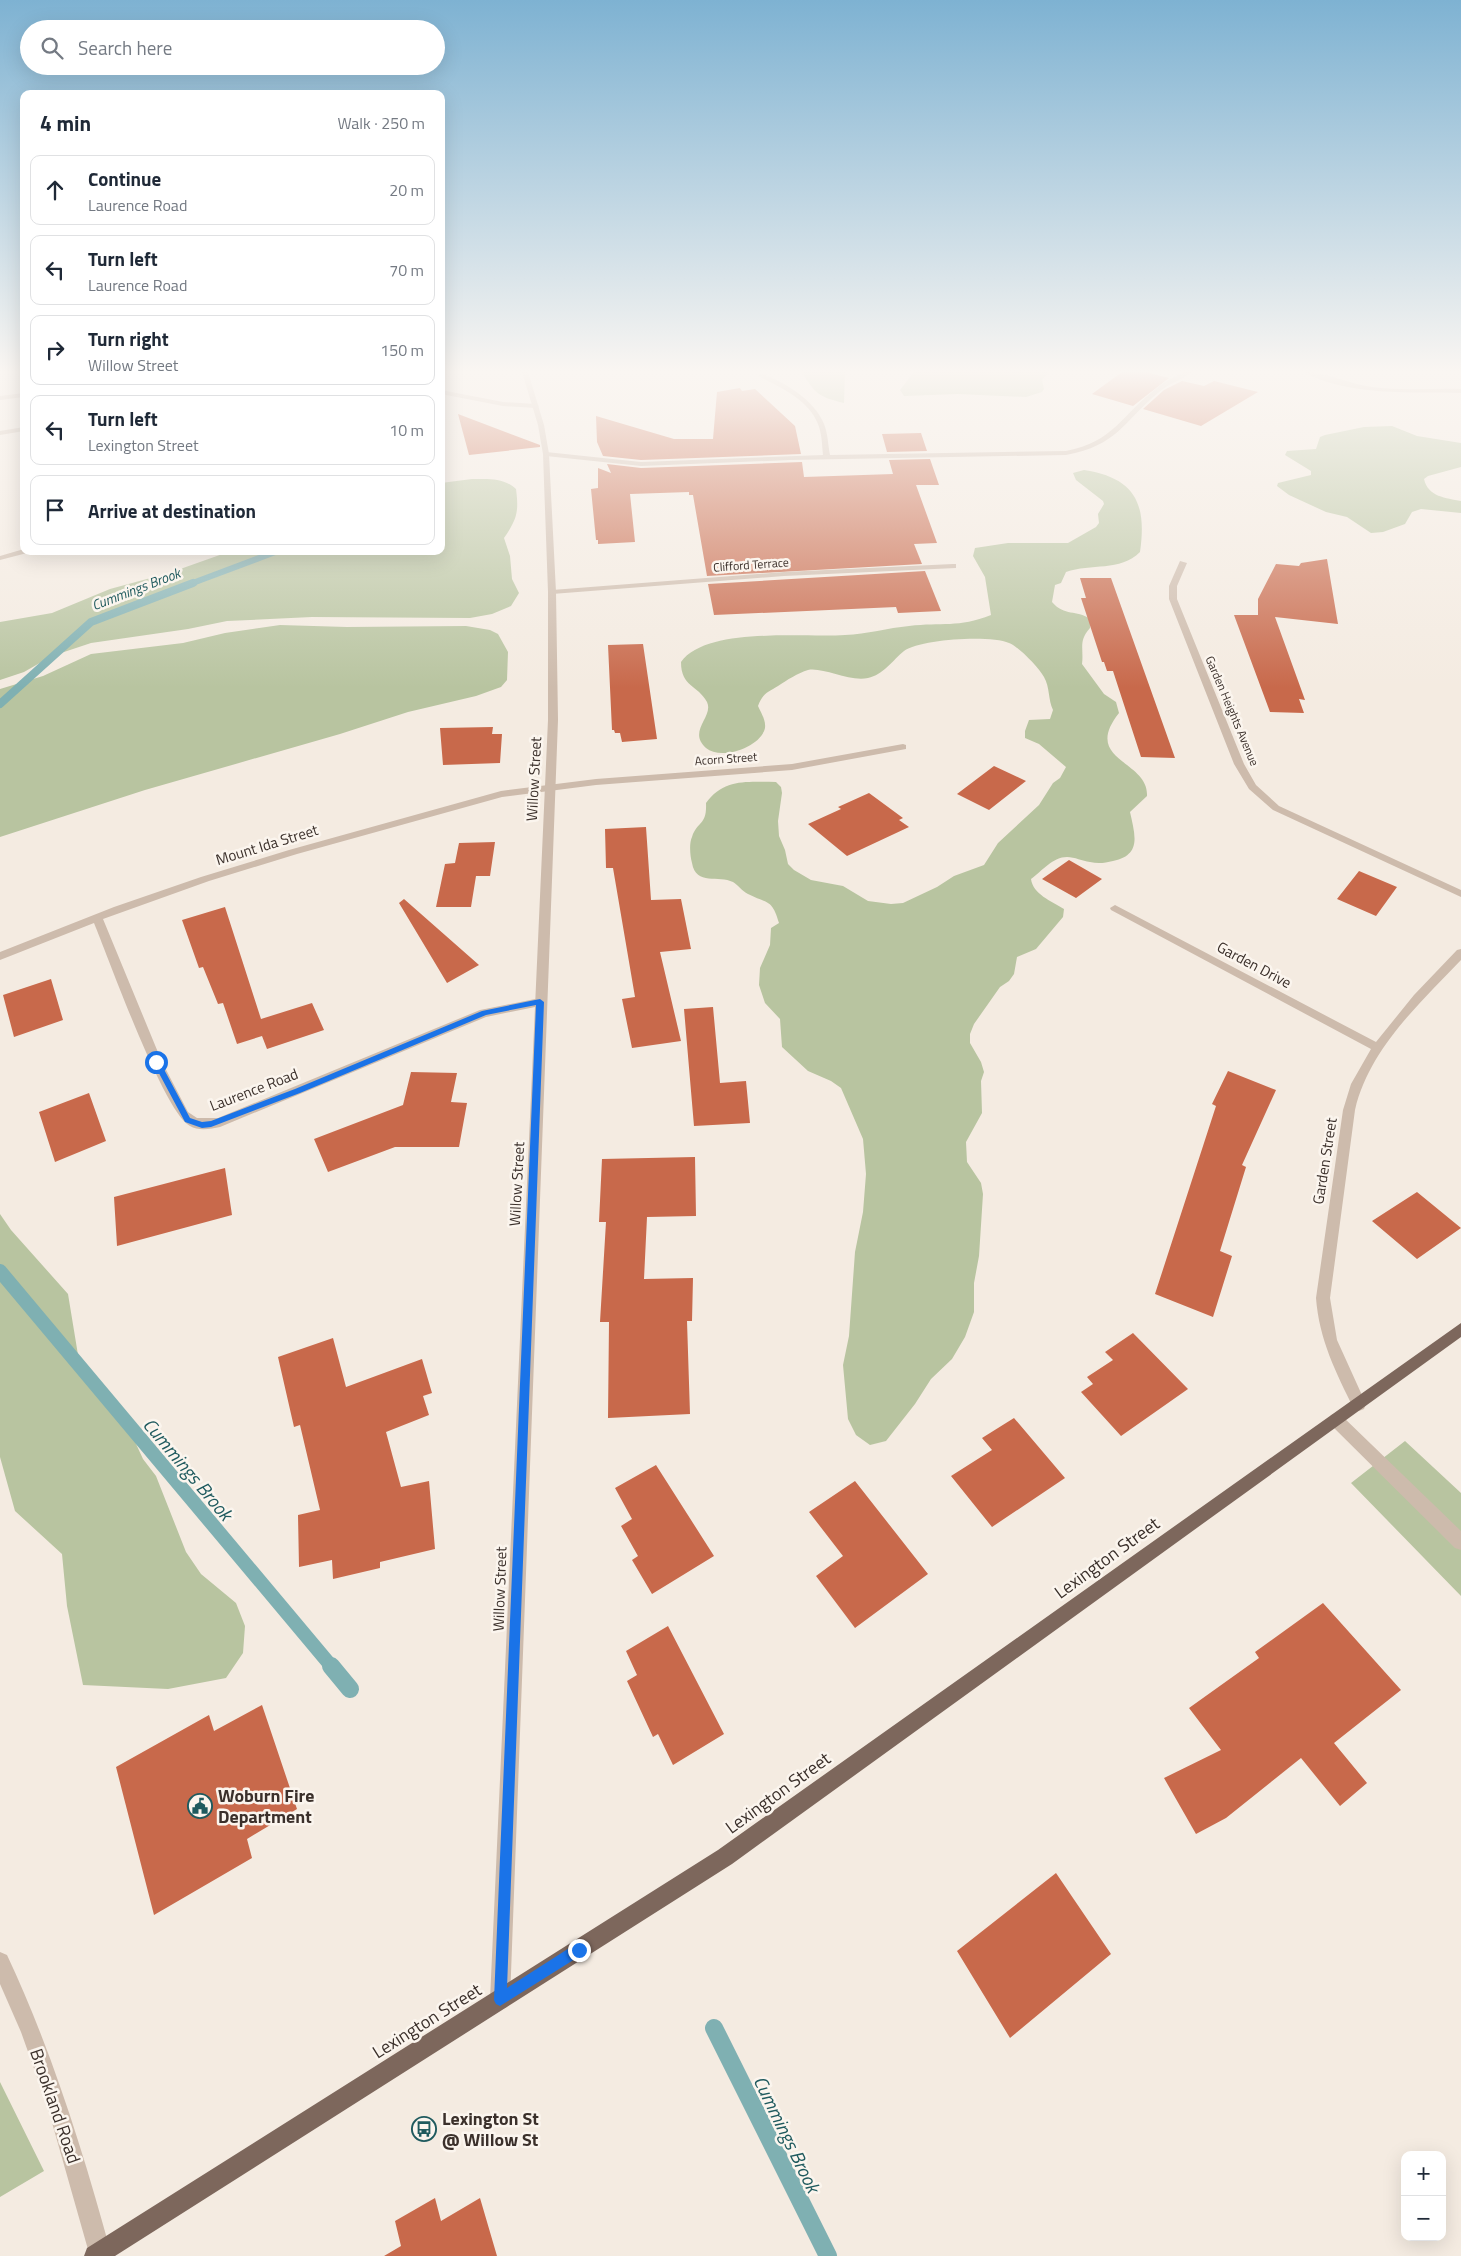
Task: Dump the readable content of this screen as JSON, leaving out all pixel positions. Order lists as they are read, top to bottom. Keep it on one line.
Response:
{"streets":{"main road":["Lexington Street"],"street":["Clifford Terrace","Garden Heights Avenue","Acorn Street","Willow Street","Mount Ida Street","Garden Drive","Laurence Road","Garden Street","Brookland Road"]},"crossings":[["Clifford Terrace","Willow Street"],["Acorn Street","Willow Street"],["Acorn Street","Mount Ida Street"],["Willow Street","Mount Ida Street"],["Willow Street","Laurence Road"],["Willow Street","Lexington Street"],["Mount Ida Street","Laurence Road"],["Garden Drive","Garden Street"],["Garden Street","Lexington Street"],["Lexington Street","Brookland Road"]],"water":["Cummings Brook"],"places":{"public building":["Woburn Fire Department"],"bus stop":["Lexington St @ Willow St"]},"page":{"search":"Search here","heading":["4 min","Walk · 250 m"],"list":[["Continue","Laurence Road","20 m"],["Turn left","Laurence Road","70 m"],["Turn right","Willow Street","150 m"],["Turn left","Lexington Street","10 m"],"Arrive at destination"],"map_buttons":["+","−"]}}
